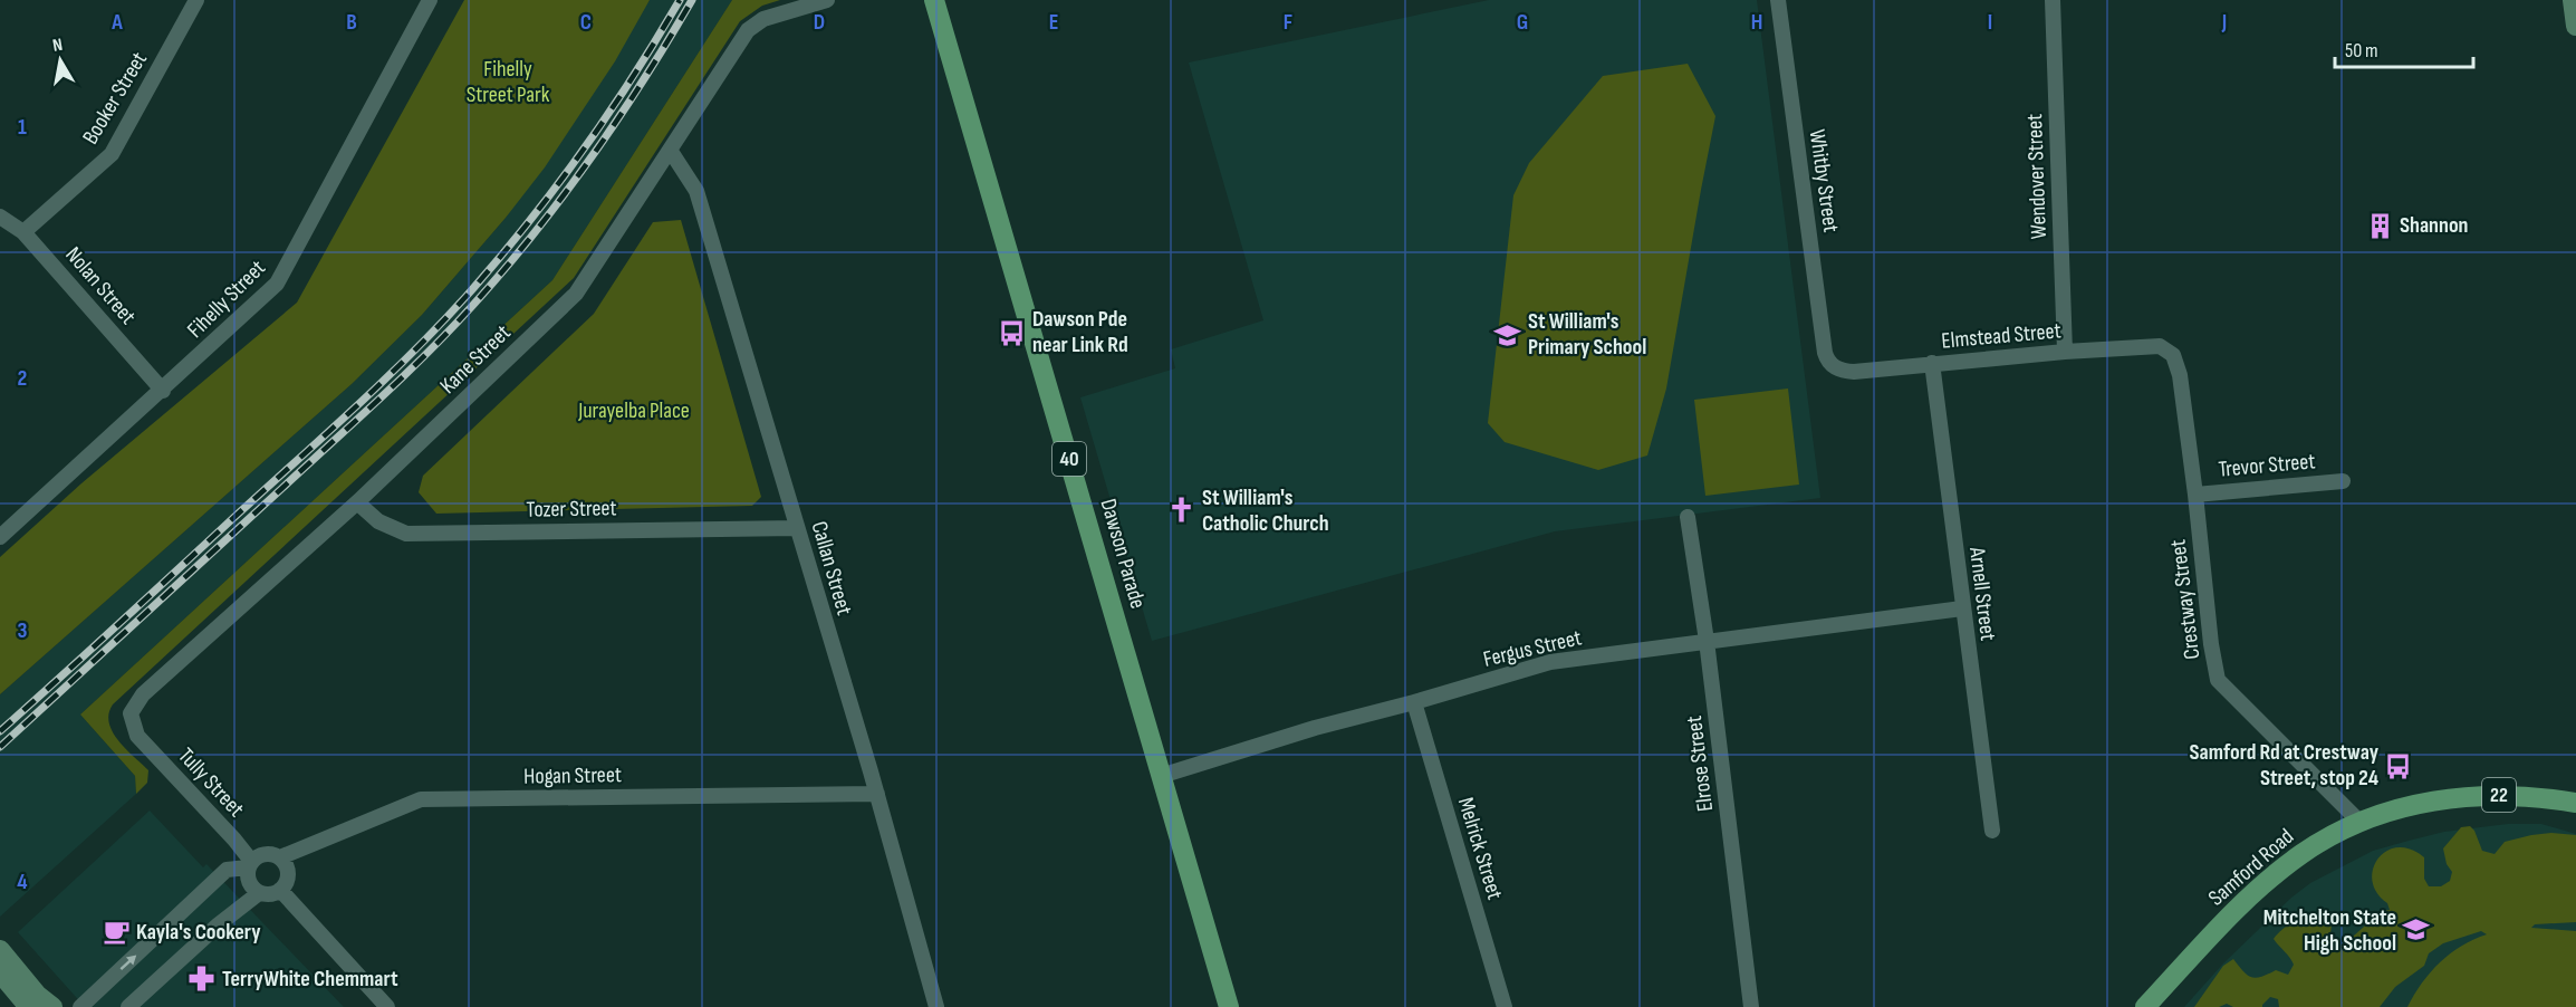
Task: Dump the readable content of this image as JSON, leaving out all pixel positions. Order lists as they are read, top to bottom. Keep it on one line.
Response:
{"streets":{"main road":["40","Dawson Parade","22","Samford Road"],"street":["Booker Street","Wendover Street","Whitby Street","Nolan Street","Fihelly Street","Elmstead Street","Kane Street","Trevor Street","Tozer Street","Callan Street","Arnell Street","Crestway Street","Fergus Street","Elrose Street","Hogan Street","Tully Street","Melrick Street"]},"crossings":[["Booker Street","Nolan Street"],["Wendover Street","Elmstead Street"],["Whitby Street","Elmstead Street"],["Nolan Street","Fihelly Street"],["Elmstead Street","Arnell Street"],["Elmstead Street","Crestway Street"],["Kane Street","Tozer Street"],["Kane Street","Callan Street"],["Kane Street","Tully Street"],["Trevor Street","Crestway Street"],["Tozer Street","Callan Street"],["Dawson Parade","Fergus Street"],["Callan Street","Hogan Street"],["Arnell Street","Fergus Street"],["Crestway Street","Samford Road"],["Fergus Street","Elrose Street"],["Fergus Street","Melrick Street"],["Hogan Street","Tully Street"]],"parks":["Fihelly Street Park","Jurayelba Place"],"places":{"building":["Shannon"],"bus stop":["Dawson Pde near Link Rd","Samford Rd at Crestway Street, stop 24"],"school or university":["St William's Primary School","Mitchelton State High School"],"church":["St William's Catholic Church"],"cafe":["Kayla's Cookery"],"pharmacy":["TerryWhite Chemmart"]},"scale_bar":"50 m","north":"top","grid":{"columns":["A","B","C","D","E","F","G","H","I","J"],"rows":["1","2","3","4"]}}
